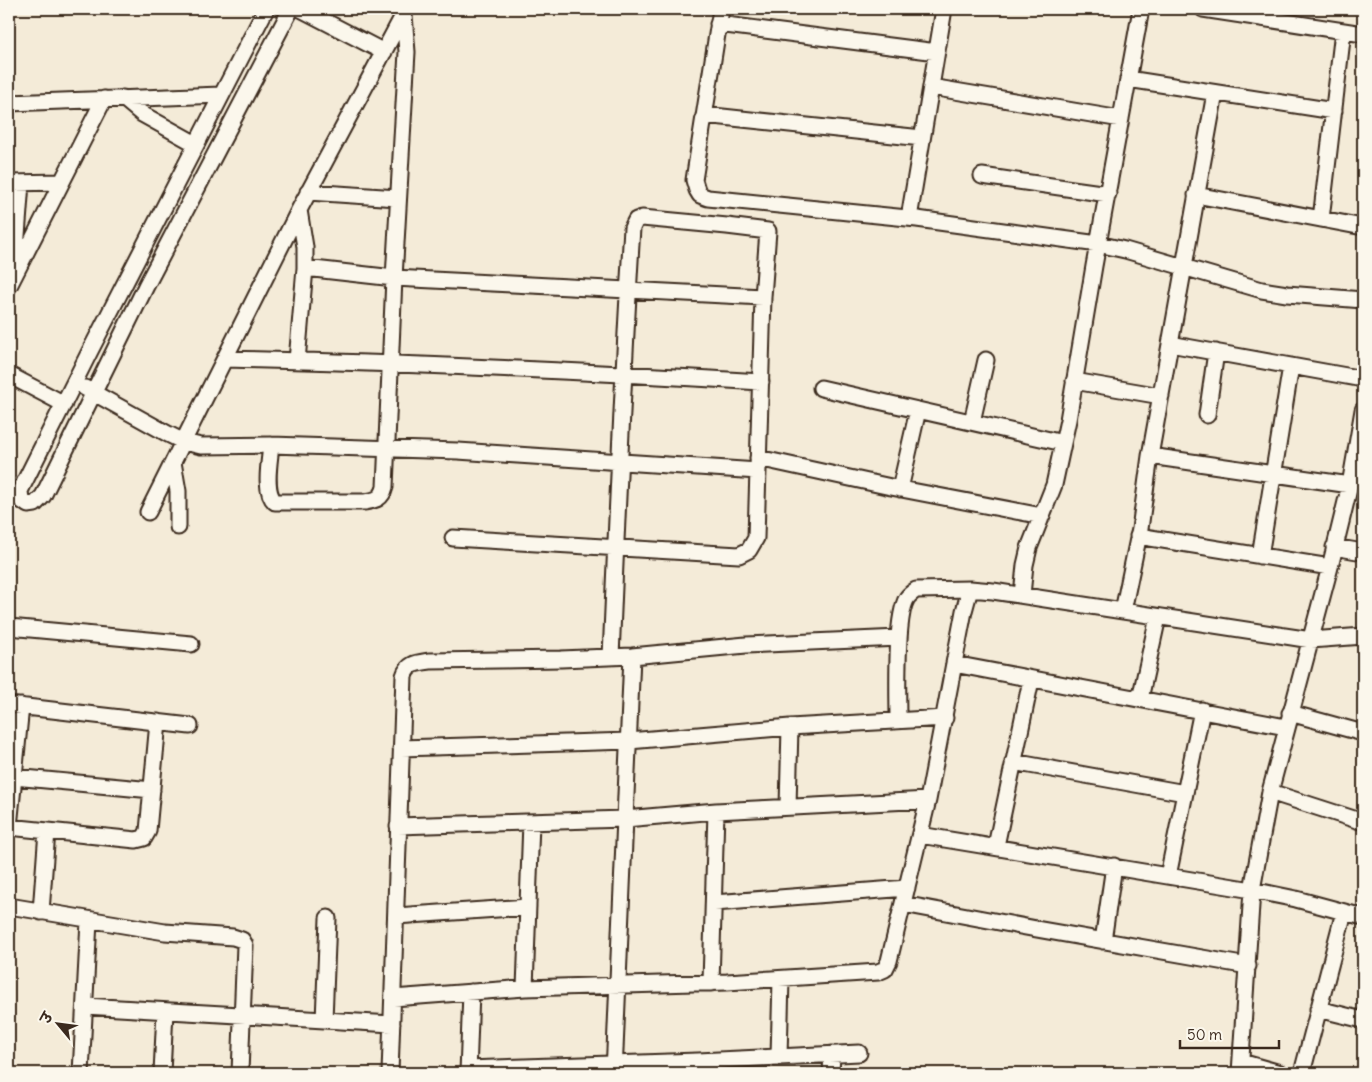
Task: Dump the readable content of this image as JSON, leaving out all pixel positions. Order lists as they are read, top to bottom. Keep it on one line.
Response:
{"scale_bar":"50 m","north":"top left"}
